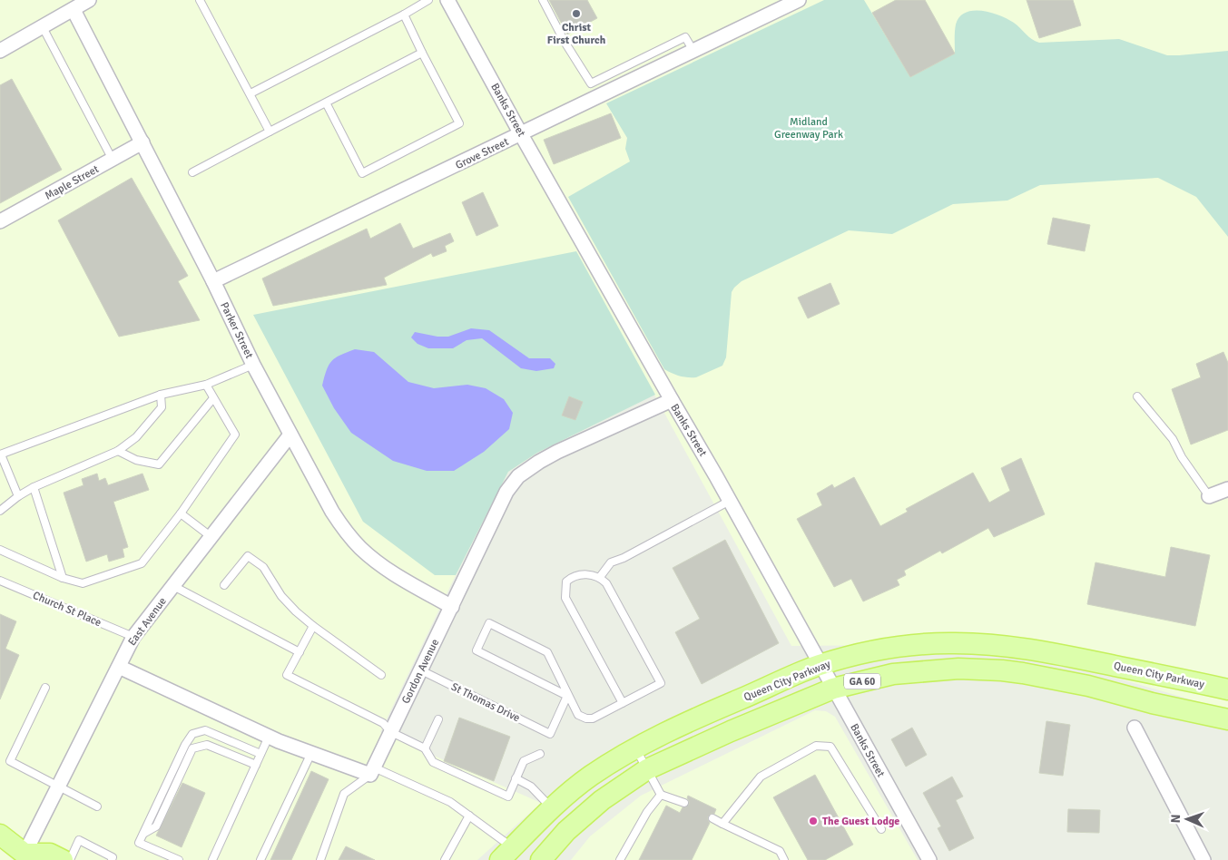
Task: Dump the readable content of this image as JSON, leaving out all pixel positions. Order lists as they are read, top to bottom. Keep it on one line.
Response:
{"streets":{"main road":["Queen City Parkway","GA 60"],"street":["Banks Street","Grove Street","Maple Street","Parker Street","East Avenue","Gordon Avenue"],"lane":["Church St Place","St Thomas Drive"]},"crossings":[["Banks Street","Grove Street"],["Banks Street","Gordon Avenue"],["Banks Street","Queen City Parkway"],["Banks Street","GA 60"],["Grove Street","Parker Street"],["Maple Street","Parker Street"],["Parker Street","East Avenue"],["Parker Street","Gordon Avenue"],["Church St Place","East Avenue"],["Gordon Avenue","St Thomas Drive"]],"parks":["Midland Greenway Park"],"places":["Christ First Church","The Guest Lodge"],"north":"left"}
